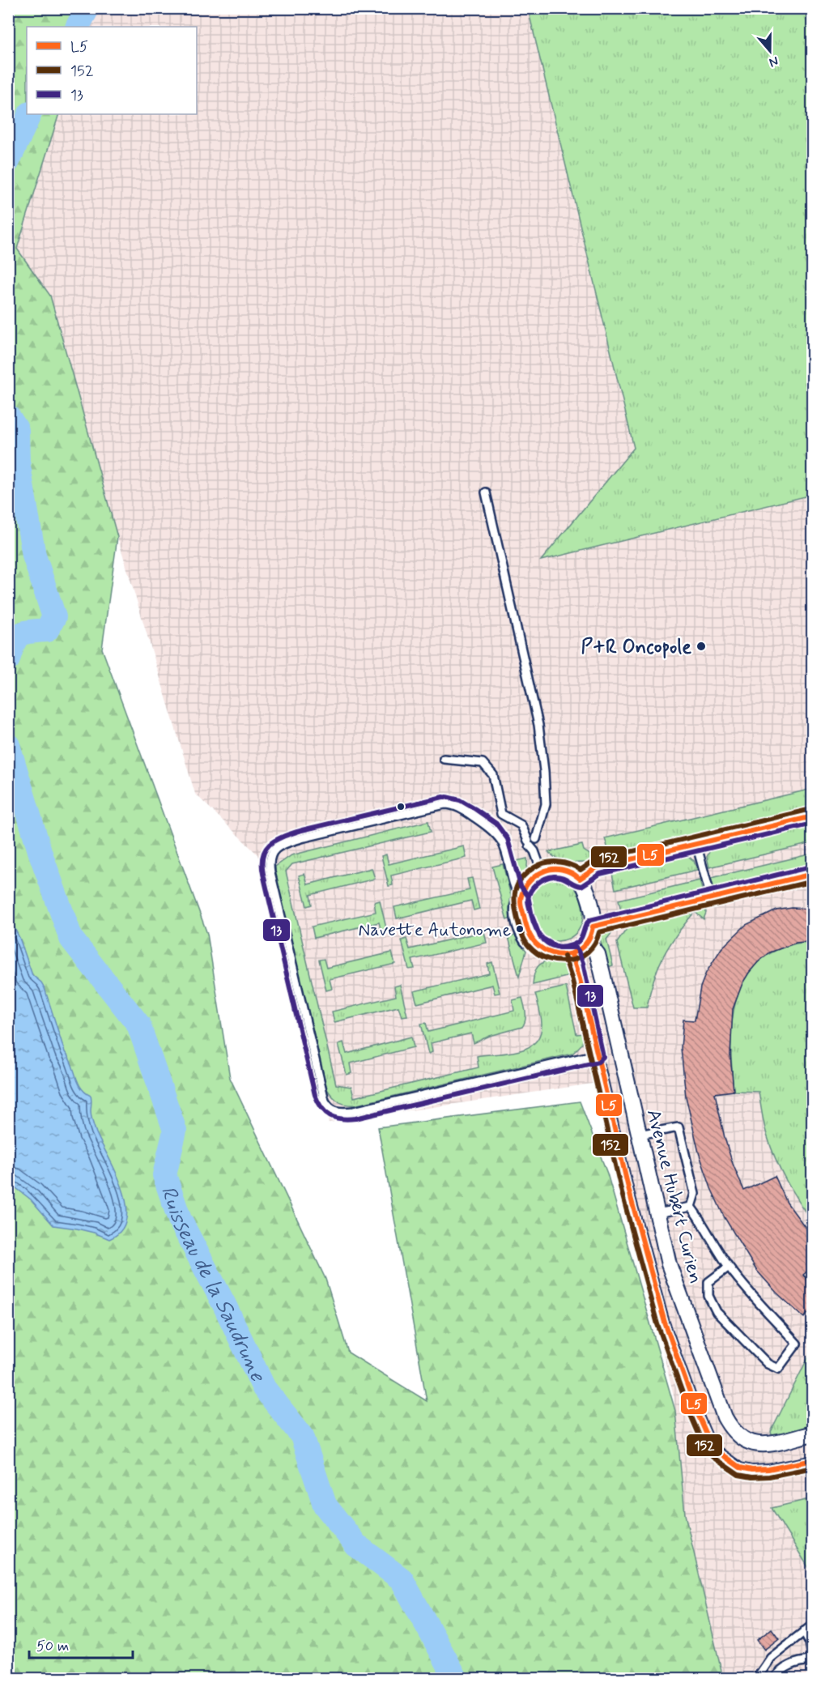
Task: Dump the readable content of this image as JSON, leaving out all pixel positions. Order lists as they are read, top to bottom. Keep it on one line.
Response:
{"streets":{"street":["Avenue Hubert Curien"]},"water":["Ruisseau de la Saudrune"],"places":["P+R Oncopole","Navette Autonome"],"lines":["transit line 13","transit line 152","transit line L5"],"legend":["L5","152","13"],"scale_bar":"50 m","north":"bottom"}
